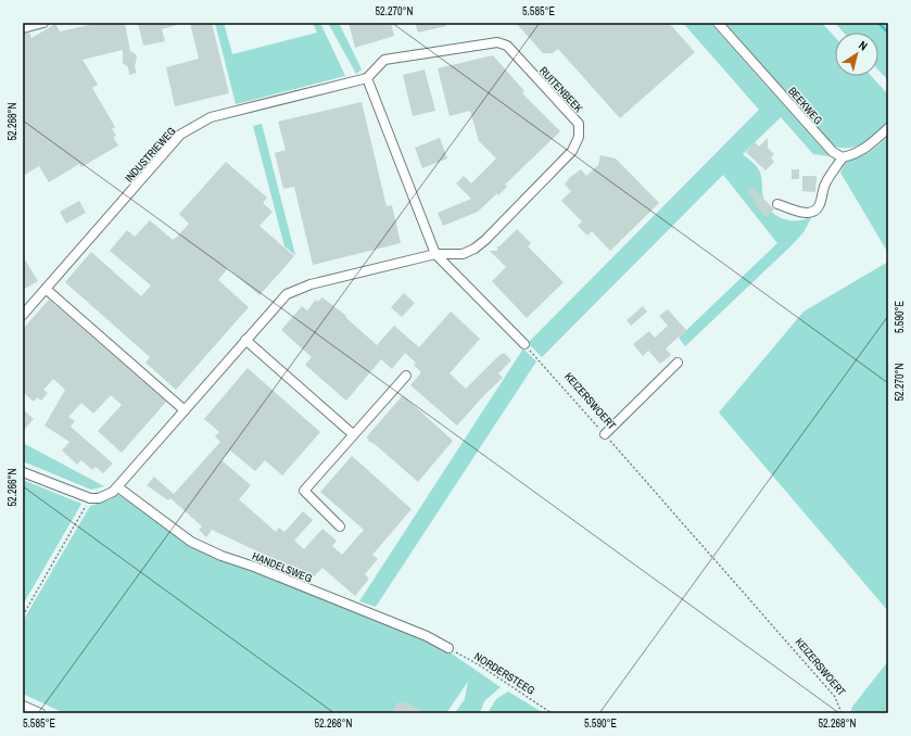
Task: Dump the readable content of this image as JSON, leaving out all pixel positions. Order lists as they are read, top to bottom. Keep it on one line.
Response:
{"streets":{"street":["RUITENBEEK","BEEKWEG","INDUSTRIEWEG","HANDELSWEG"],"path":["KEIZERSWOERT","NORDERSTEEG"]},"crossings":[["RUITENBEEK","INDUSTRIEWEG"],["HANDELSWEG","NORDERSTEEG"]],"north":"top right","coordinates":["52.270°N","5.585°E","52.268°N","5.590°E","52.266°N"]}
